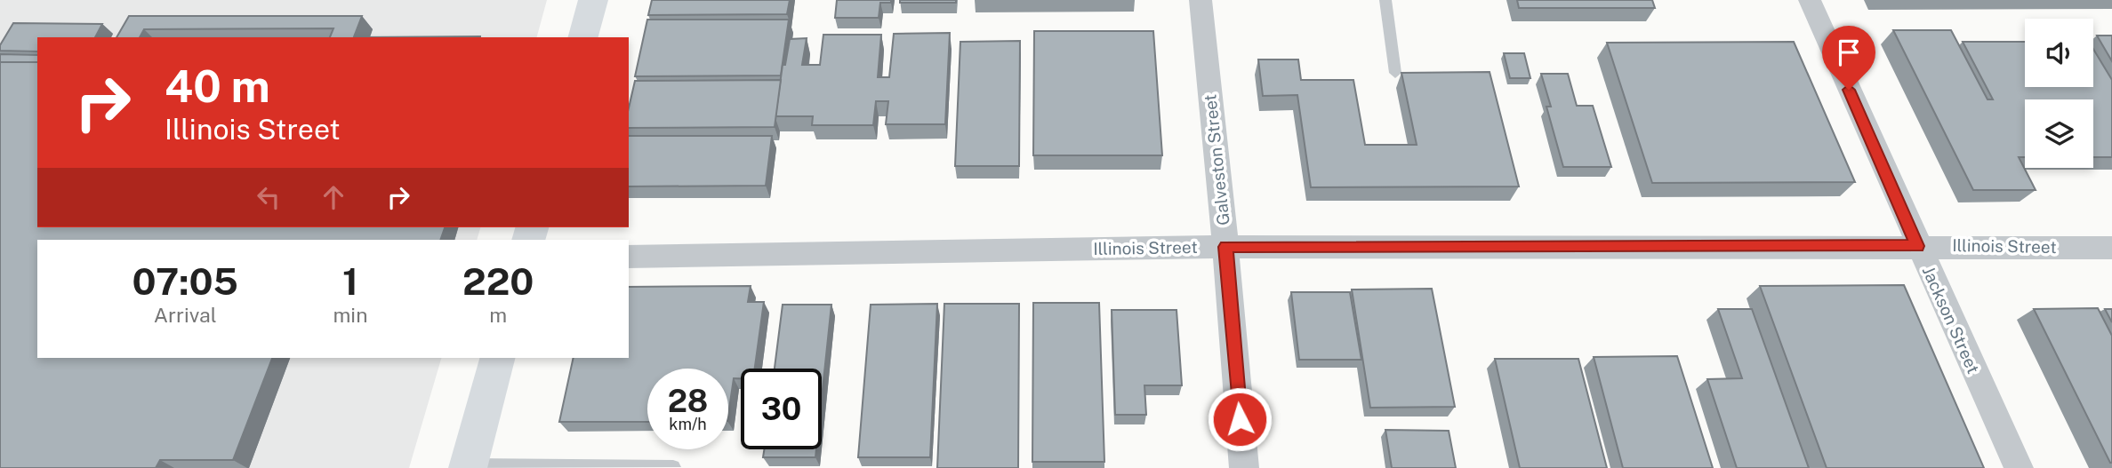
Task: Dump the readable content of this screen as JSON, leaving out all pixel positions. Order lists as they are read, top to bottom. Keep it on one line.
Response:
{"streets":{"street":["Galveston Street","Illinois Street","Jackson Street"]},"crossings":[["Galveston Street","Illinois Street"],["Illinois Street","Jackson Street"]],"page":{"turn":["40 m","Illinois Street"],"eta":["07:05","Arrival","1","min","220","m"],"speed":"28 km/h","limit":"30"}}
